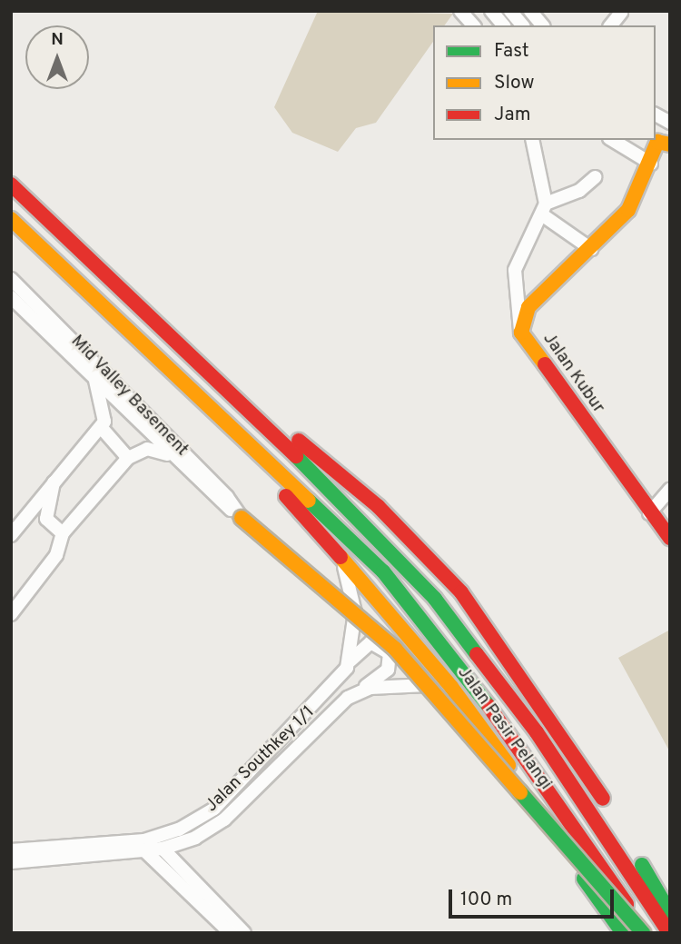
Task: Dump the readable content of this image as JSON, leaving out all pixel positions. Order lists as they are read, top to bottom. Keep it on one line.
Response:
{"streets":{"main road":["Jalan Kubur","Jalan Pasir Pelangi"],"street":["Mid Valley Basement","Jalan Southkey 1/1"]},"legend":["Fast","Slow","Jam"],"scale_bar":"100 m","north":"top"}
